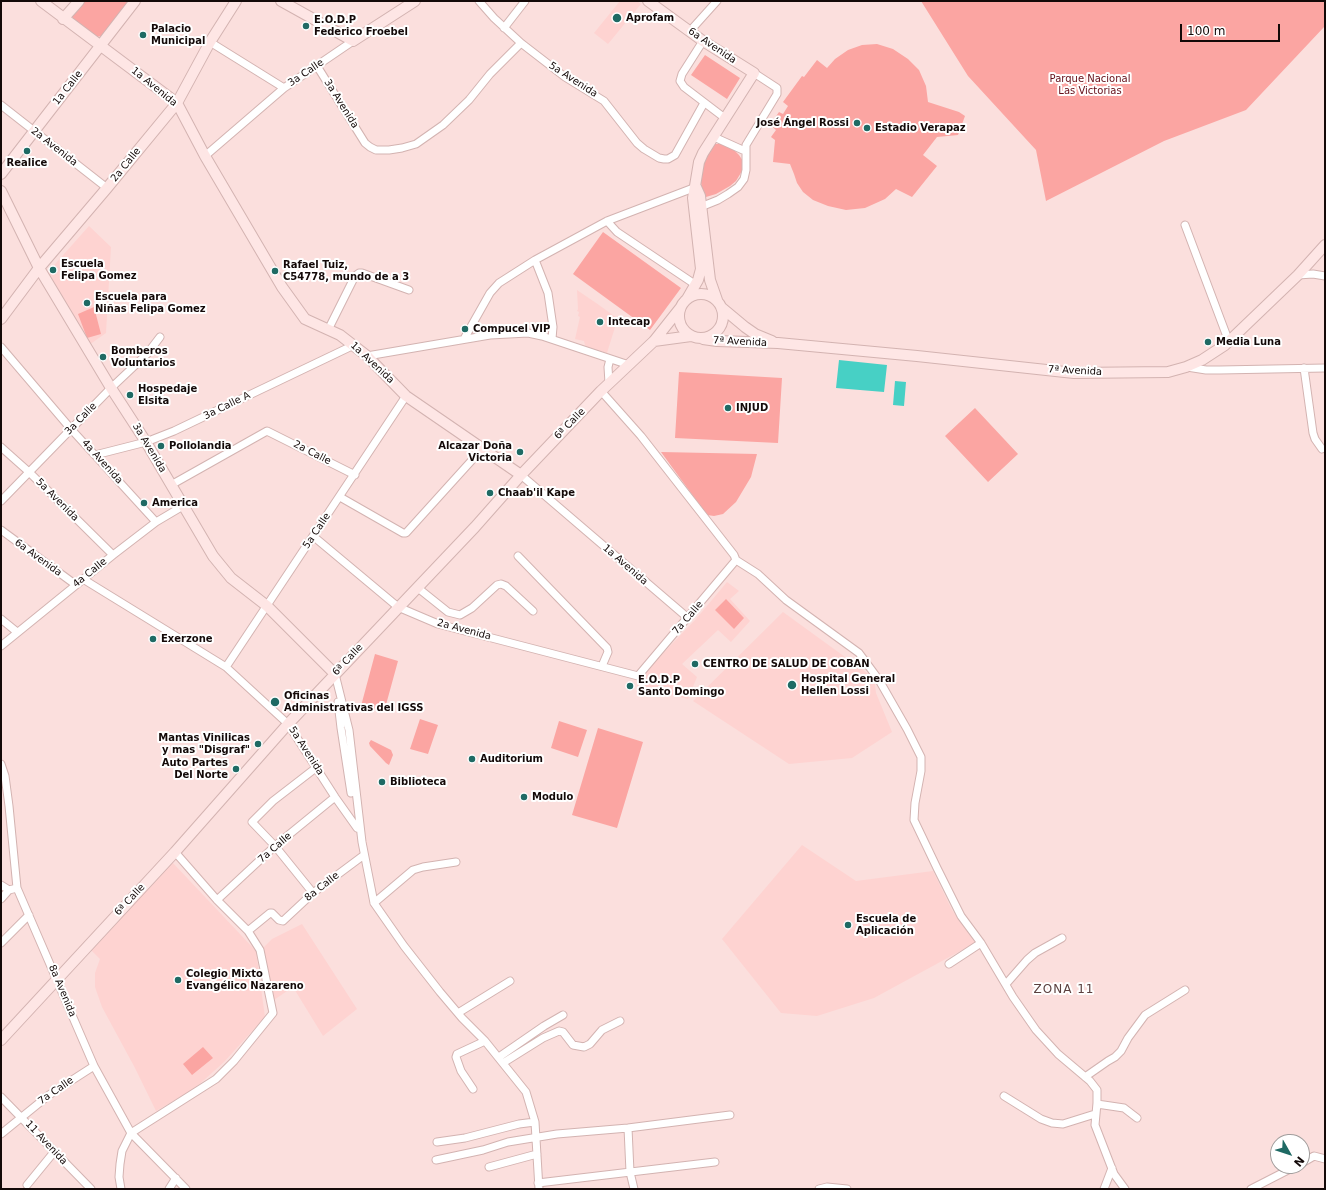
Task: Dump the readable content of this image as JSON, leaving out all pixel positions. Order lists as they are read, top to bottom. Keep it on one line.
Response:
{"streets":{"main road":["6a Avenida","3a Calle","1a Avenida","1a Calle","3a Avenida","2a Calle","7ª Avenida","6ª Calle"],"street":["5a Avenida","2a Avenida","3a Calle A","4a Avenida","5a Calle","4a Calle","7a Calle","8a Calle","8a Avenida","11 Avenida"]},"crossings":[["6a Avenida","4a Calle"],["3a Calle","5a Avenida"],["3a Calle","1a Avenida"],["3a Calle","3a Avenida"],["3a Calle","4a Avenida"],["5a Avenida","3a Avenida"],["5a Avenida","6ª Calle"],["5a Avenida","5a Calle"],["5a Avenida","4a Calle"],["5a Avenida","7a Calle"],["1a Avenida","1a Calle"],["1a Avenida","2a Calle"],["1a Avenida","3a Calle A"],["1a Avenida","6ª Calle"],["1a Avenida","5a Calle"],["1a Avenida","7a Calle"],["1a Calle","2a Avenida"],["3a Avenida","2a Calle"],["3a Avenida","3a Calle A"],["3a Avenida","6ª Calle"],["3a Avenida","5a Calle"],["3a Avenida","4a Calle"],["2a Avenida","2a Calle"],["2a Avenida","6ª Calle"],["2a Avenida","5a Calle"],["2a Avenida","7a Calle"],["2a Calle","5a Calle"],["7ª Avenida","6ª Calle"],["3a Calle A","4a Avenida"],["6ª Calle","8a Avenida"],["4a Avenida","4a Calle"],["7a Calle","8a Avenida"],["7a Calle","11 Avenida"]],"districts":["ZONA 11"],"parks":["Parque Nacional Las Victorias"],"places":["Aprofam","E.O.D.P Federico Froebel","Palacio Municipal","José Ángel Rossi","Estadio Verapaz","Realice","Escuela Felipa Gomez","Rafael Tuiz, C54778, mundo de a 3","Escuela para Niñas Felipa Gomez","Intecap","Compucel VIP","Media Luna","Bomberos Voluntarios","Hospedaje Elsita","INJUD","Pollolandia","Alcazar Doña Victoria","Chaab'il Kape","America","Exerzone","CENTRO DE SALUD DE COBAN","Hospital General Hellen Lossi","E.O.D.P Santo Domingo","Oficinas Administrativas del IGSS","Mantas Vinilicas y mas \"Disgraf\"","Auditorium","Auto Partes Del Norte","Biblioteca","Modulo","Escuela de Aplicación","Colegio Mixto Evangélico Nazareno"],"scale_bar":"100 m","north":"bottom right"}
